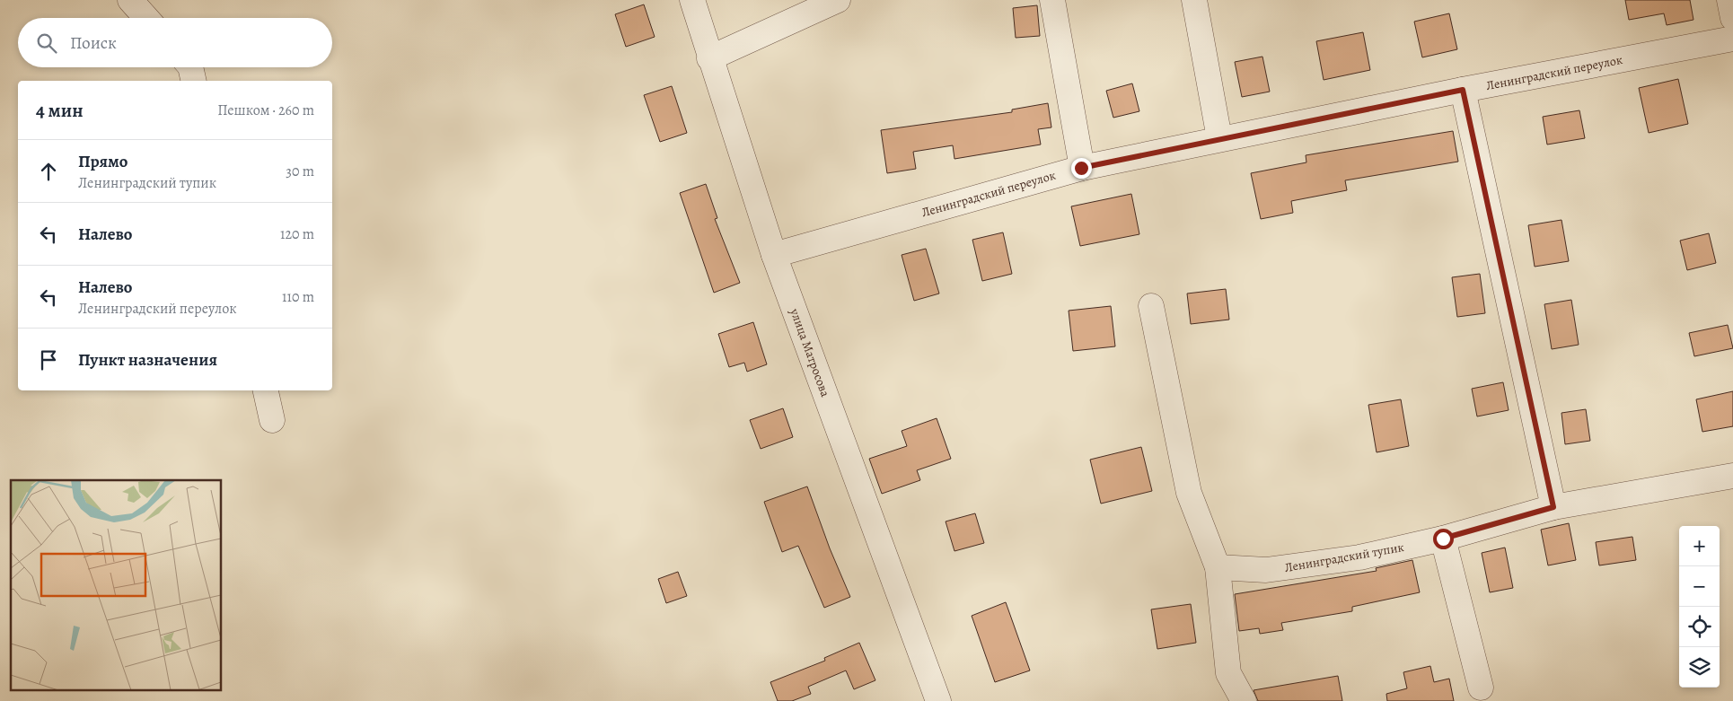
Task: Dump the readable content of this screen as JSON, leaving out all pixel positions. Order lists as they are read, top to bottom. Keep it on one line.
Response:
{"streets":{"street":["Ленинградский переулок","улица Матросова","Ленинградский тупик"]},"crossings":[["Ленинградский переулок","улица Матросова"]],"page":{"search":"Поиск","heading":["4 мин","Пешком · 260 m"],"list":[["Прямо","Ленинградский тупик","30 m"],["Налево","120 m"],["Налево","Ленинградский переулок","110 m"],"Пункт назначения"],"map_buttons":["+","−"]}}
